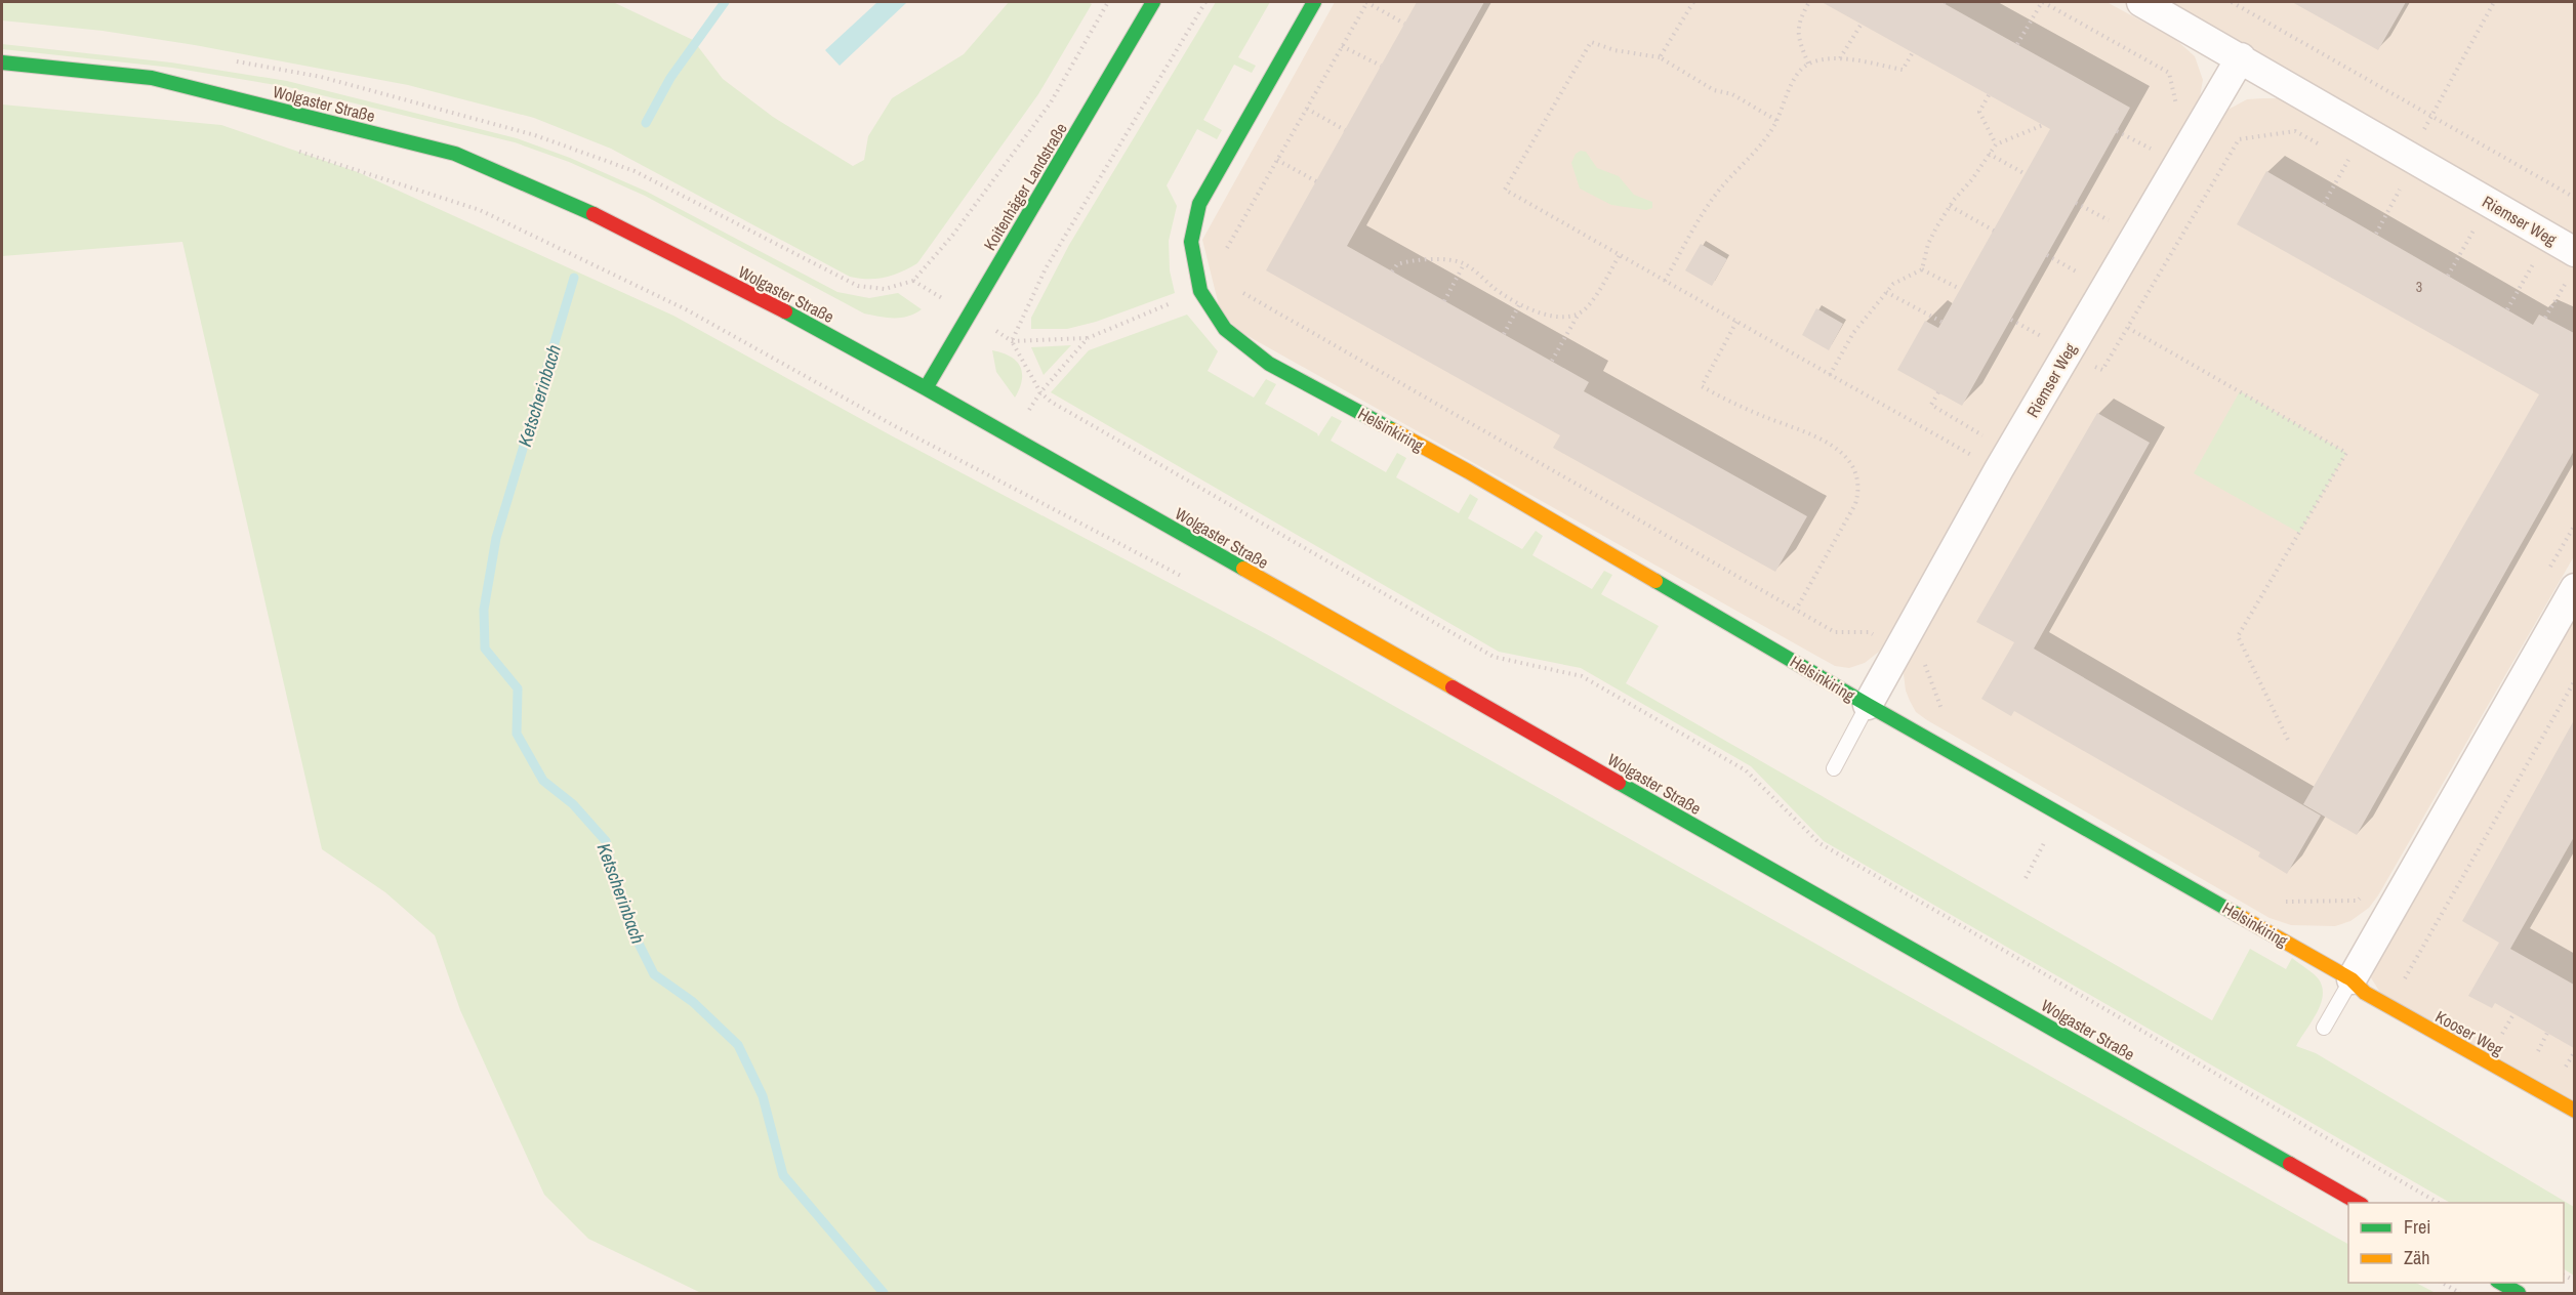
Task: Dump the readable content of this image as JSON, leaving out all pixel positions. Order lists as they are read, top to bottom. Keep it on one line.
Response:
{"streets":{"main road":["Wolgaster Straße","Koitenhäger Landstraße","Helsinkiring","Kooser Weg"],"street":["Riemser Weg"]},"crossings":[["Wolgaster Straße","Koitenhäger Landstraße"],["Riemser Weg","Helsinkiring"],["Helsinkiring","Kooser Weg"]],"water":["Ketscherinbach"],"house_numbers":["3"],"legend":["Frei","Zäh"]}
